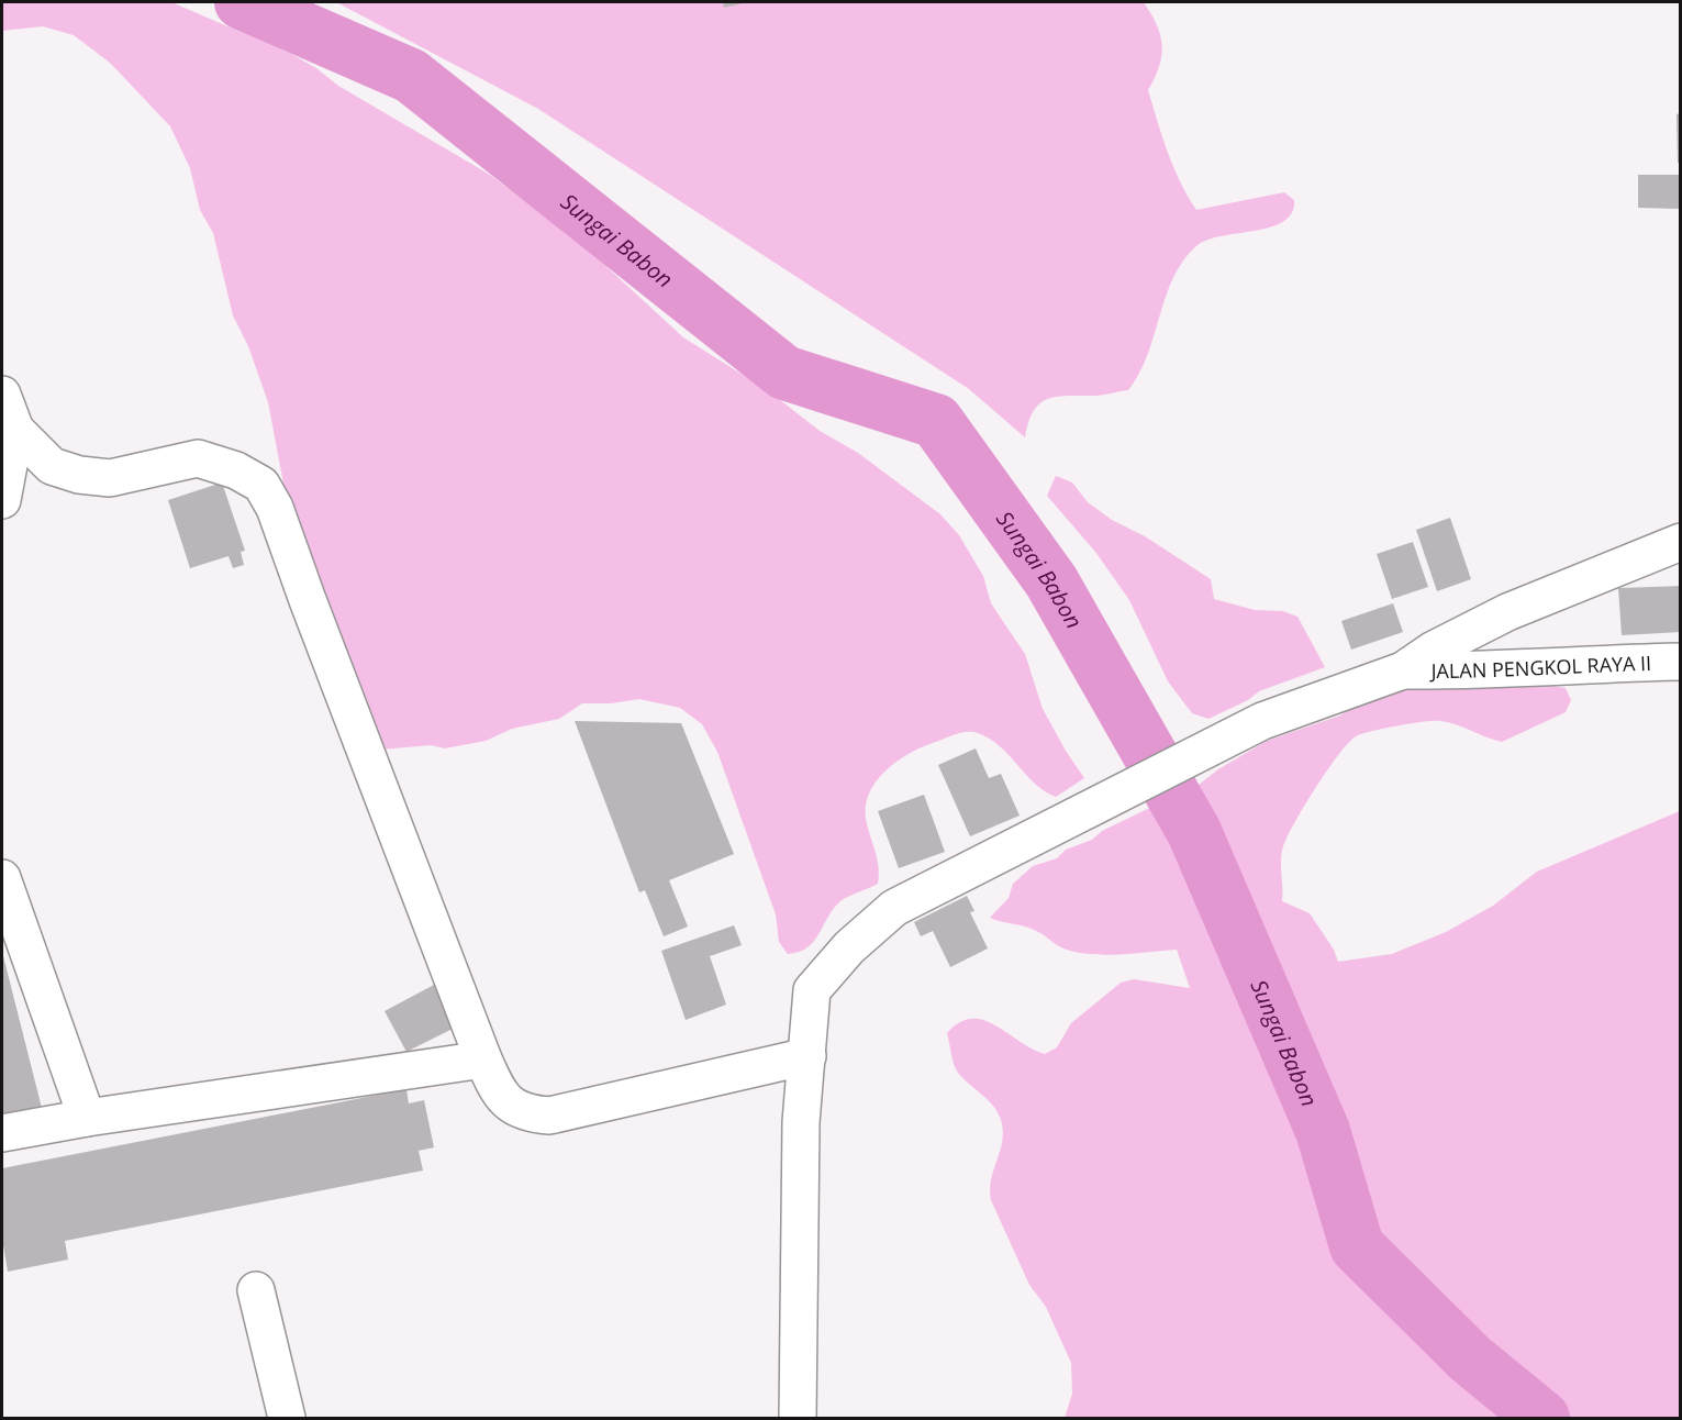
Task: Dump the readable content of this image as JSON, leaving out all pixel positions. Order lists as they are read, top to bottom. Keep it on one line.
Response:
{"streets":{"street":["JALAN PENGKOL RAYA II"]},"water":["Sungai Babon"]}
